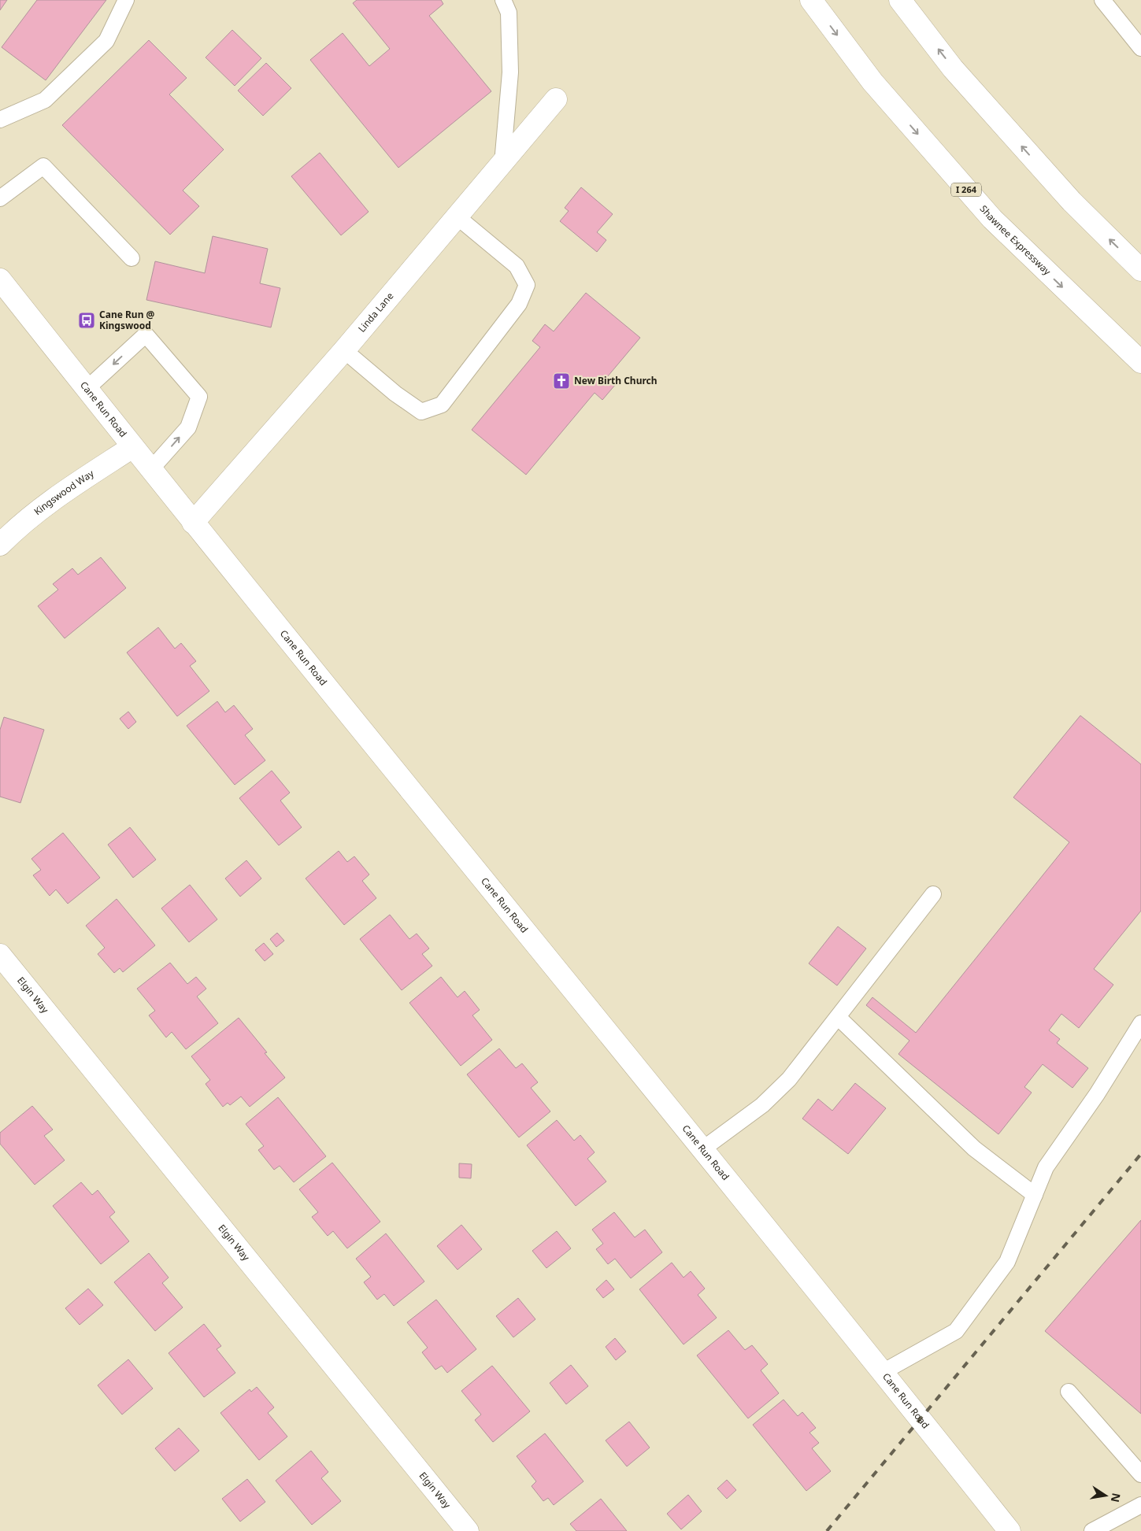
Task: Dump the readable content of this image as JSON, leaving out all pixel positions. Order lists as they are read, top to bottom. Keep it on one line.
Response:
{"streets":{"main road":["I 264","Shawnee Expressway","Linda Lane","Cane Run Road","Kingswood Way","Elgin Way"]},"crossings":[["Linda Lane","Cane Run Road"],["Cane Run Road","Kingswood Way"]],"places":{"bus stop":["Cane Run @ Kingswood"],"church":["New Birth Church"]},"north":"right"}
